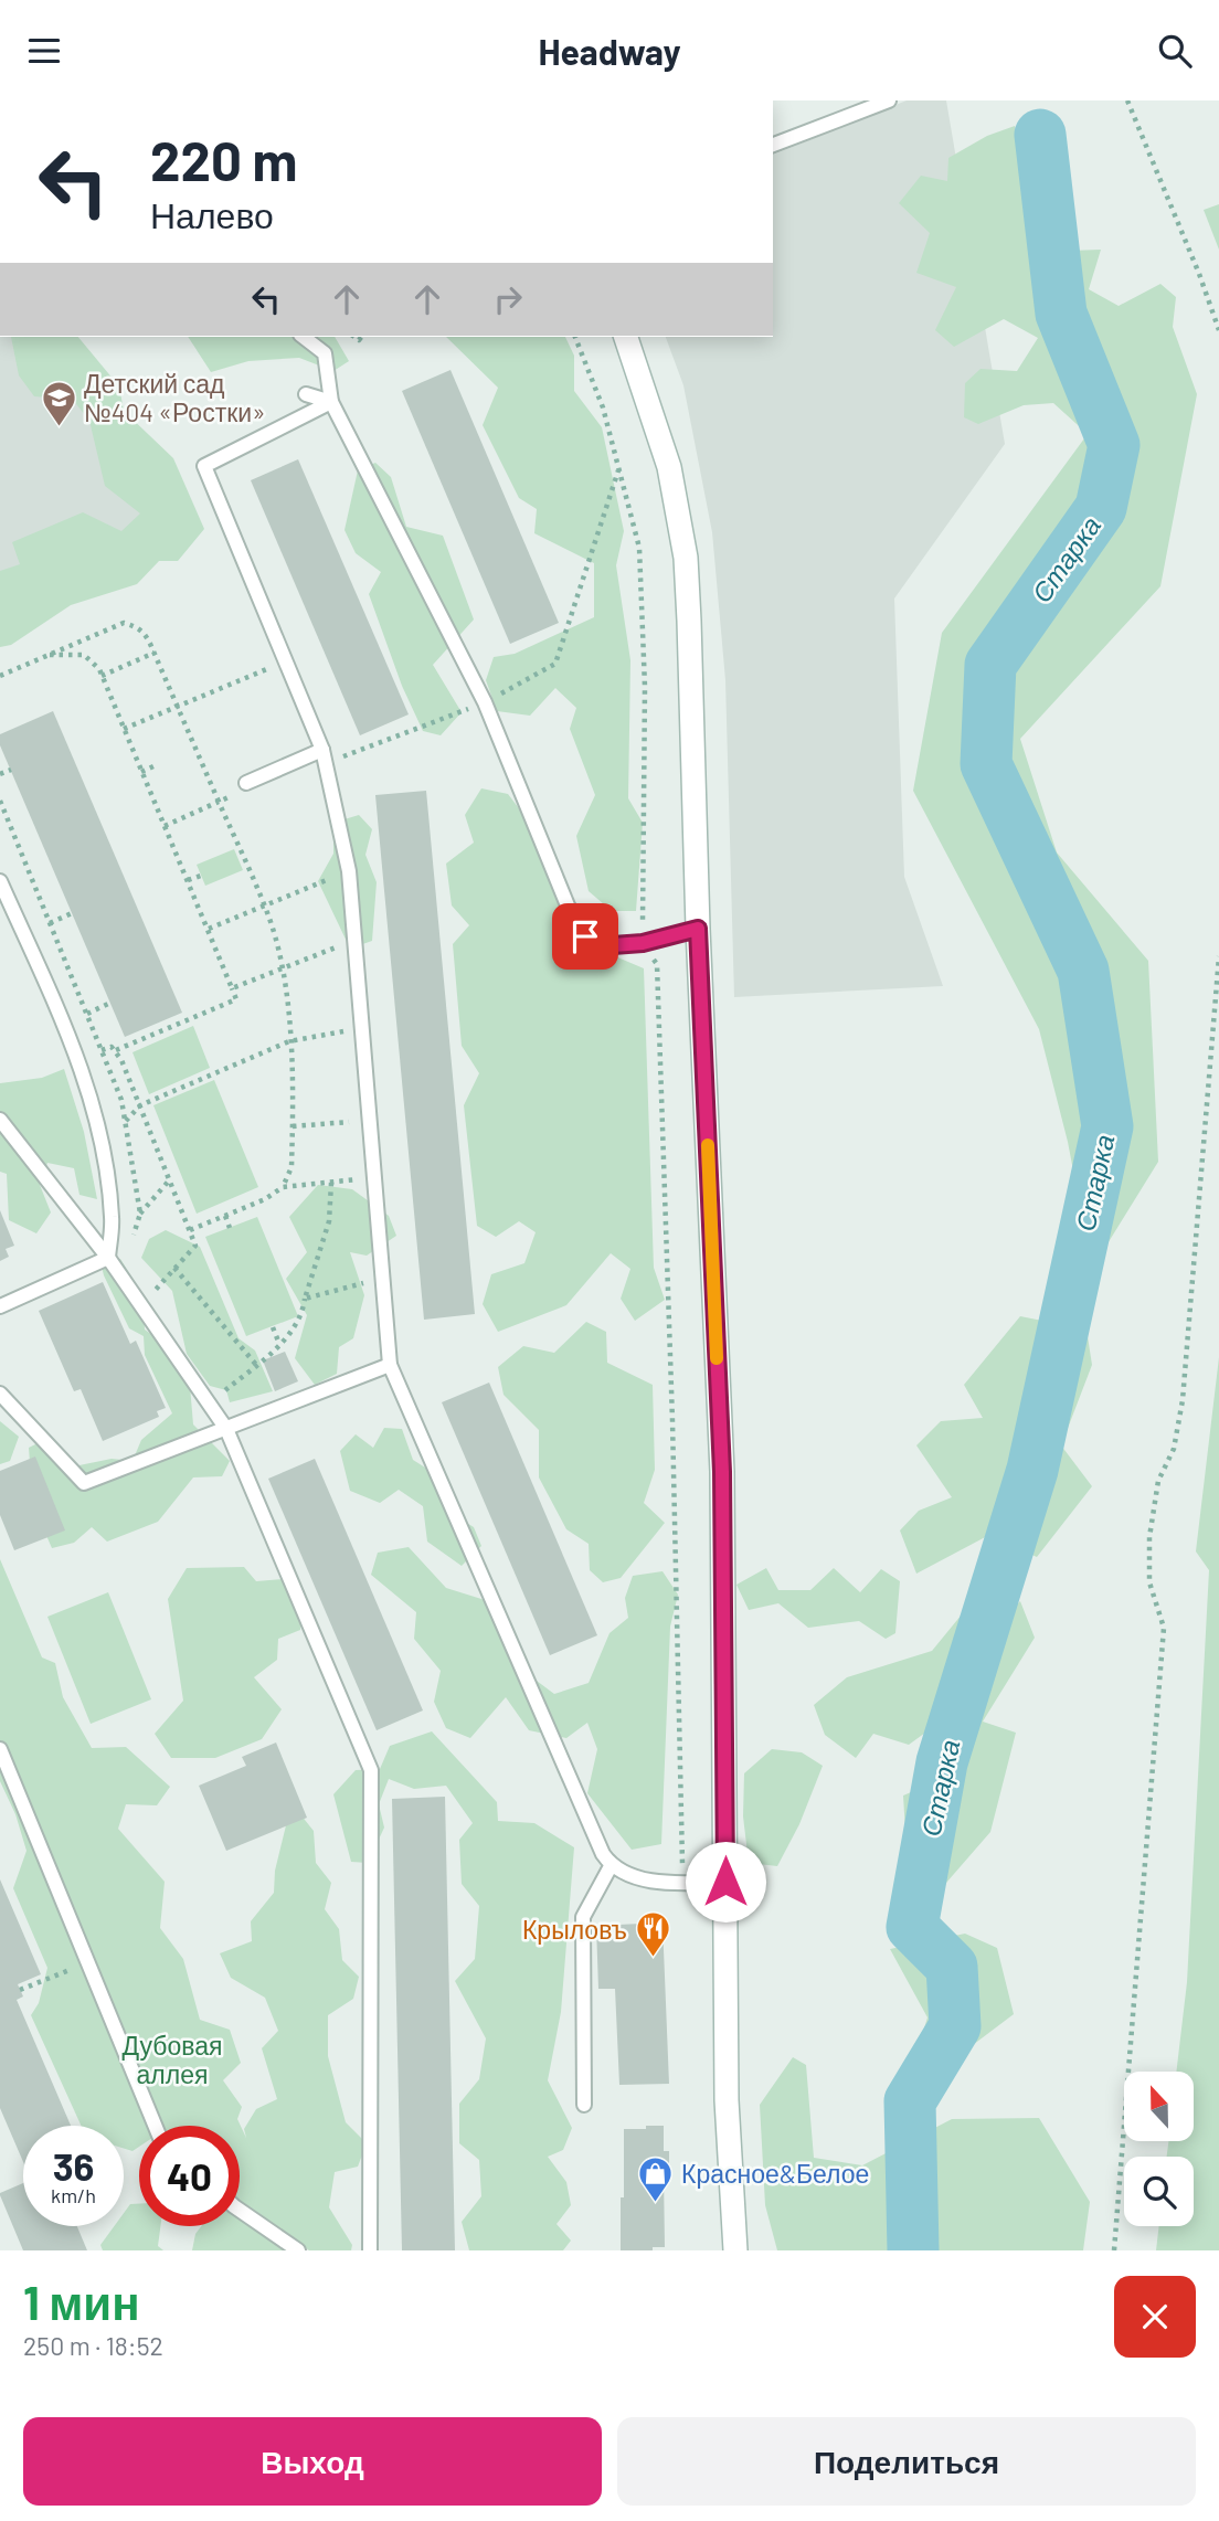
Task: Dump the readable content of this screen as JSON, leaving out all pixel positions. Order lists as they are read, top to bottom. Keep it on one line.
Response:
{"water":["Старка"],"parks":["Дубовая аллея"],"places":{"school or university":["Детский сад №404 «Ростки»"],"restaurant":["Крыловъ"],"shop":["Красное&Белое"]},"north":"top","page":{"header":"Headway","turn":["220 m","Налево"],"speed":"36 km/h","limit":"40","heading":["1 мин","250 m · 18:52"],"buttons":["Выход","Поделиться"]}}
